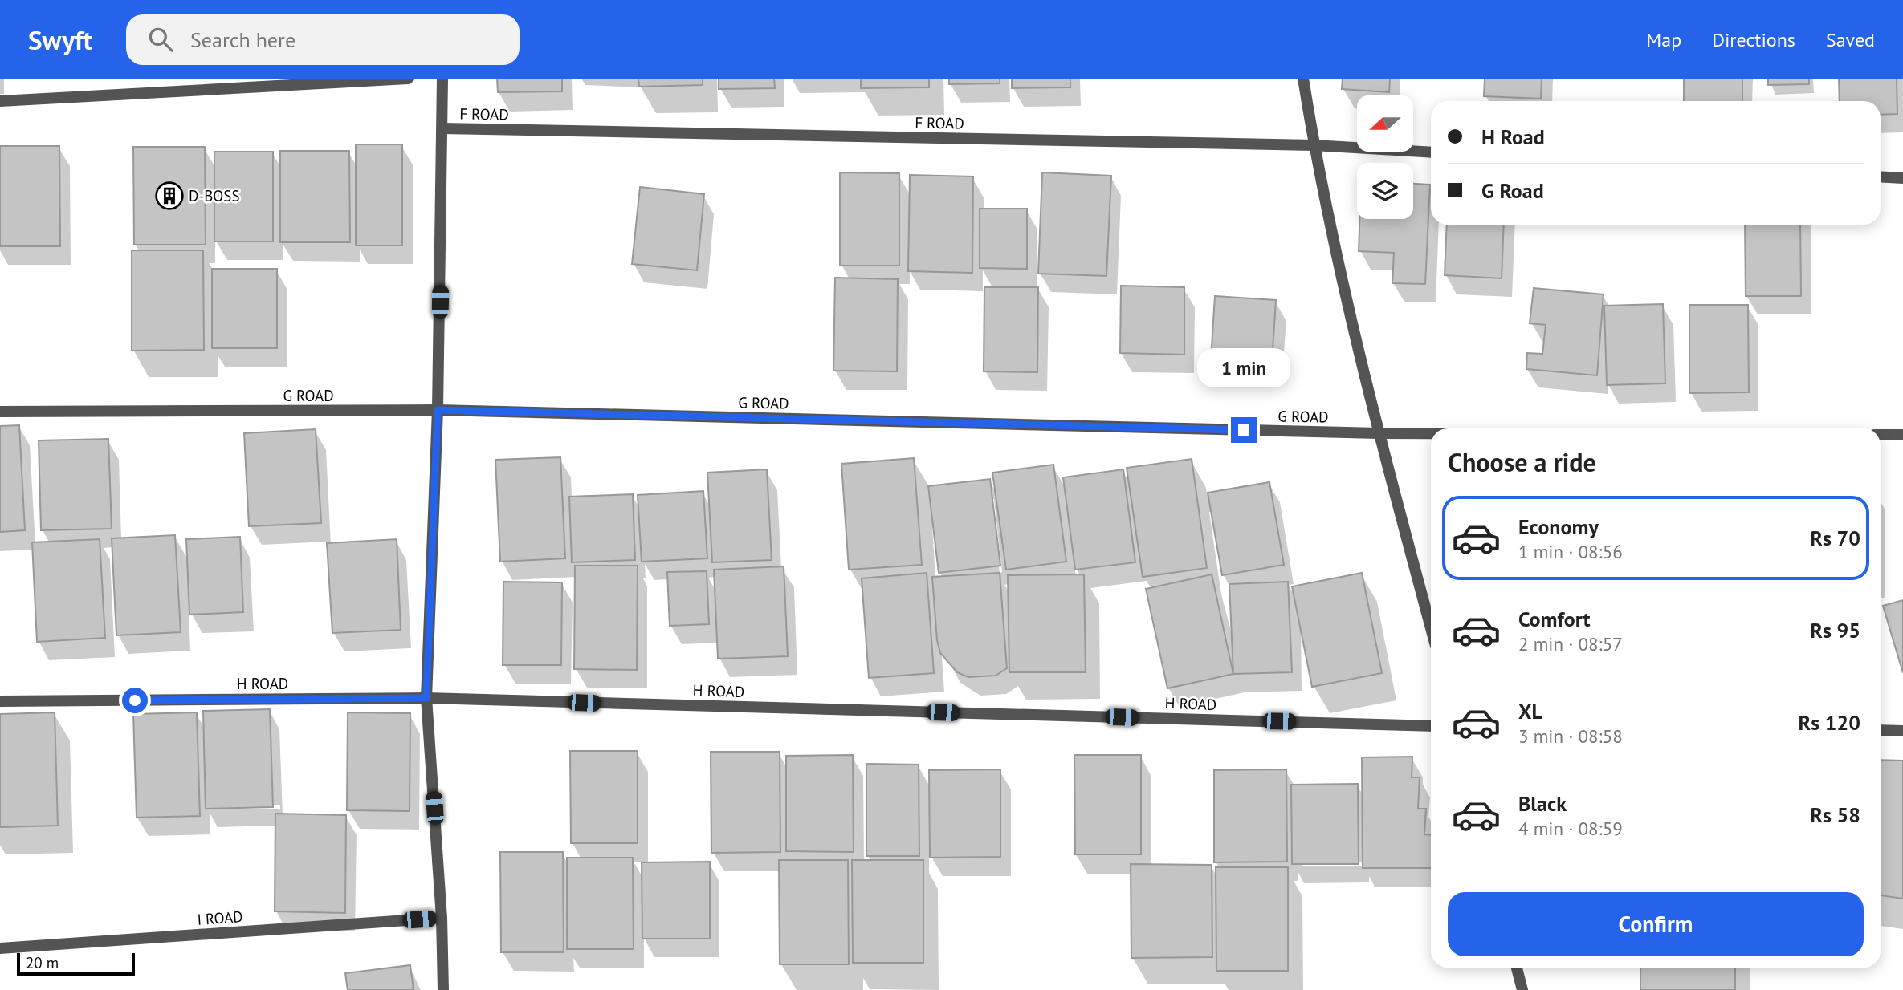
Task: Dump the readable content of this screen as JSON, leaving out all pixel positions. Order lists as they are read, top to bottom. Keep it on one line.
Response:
{"streets":{"street":["F ROAD","G ROAD","H ROAD","I ROAD"]},"places":{"building":["D-BOSS"]},"scale_bar":"20 m","north":"left","page":{"header":"Swyft","search":"Search here","nav":["Map","Directions","Saved"],"banner":["H Road","G Road"],"bubble":"1 min","heading":"Choose a ride","list":[{"name":"Economy","note":"1 min · 08:56","value":"Rs 70"},{"name":"Comfort","note":"2 min · 08:57","value":"Rs 95"},{"name":"XL","note":"3 min · 08:58","value":"Rs 120"},{"name":"Black","note":"4 min · 08:59","value":"Rs 58"}],"buttons":"Confirm","scale":"20 m"}}
